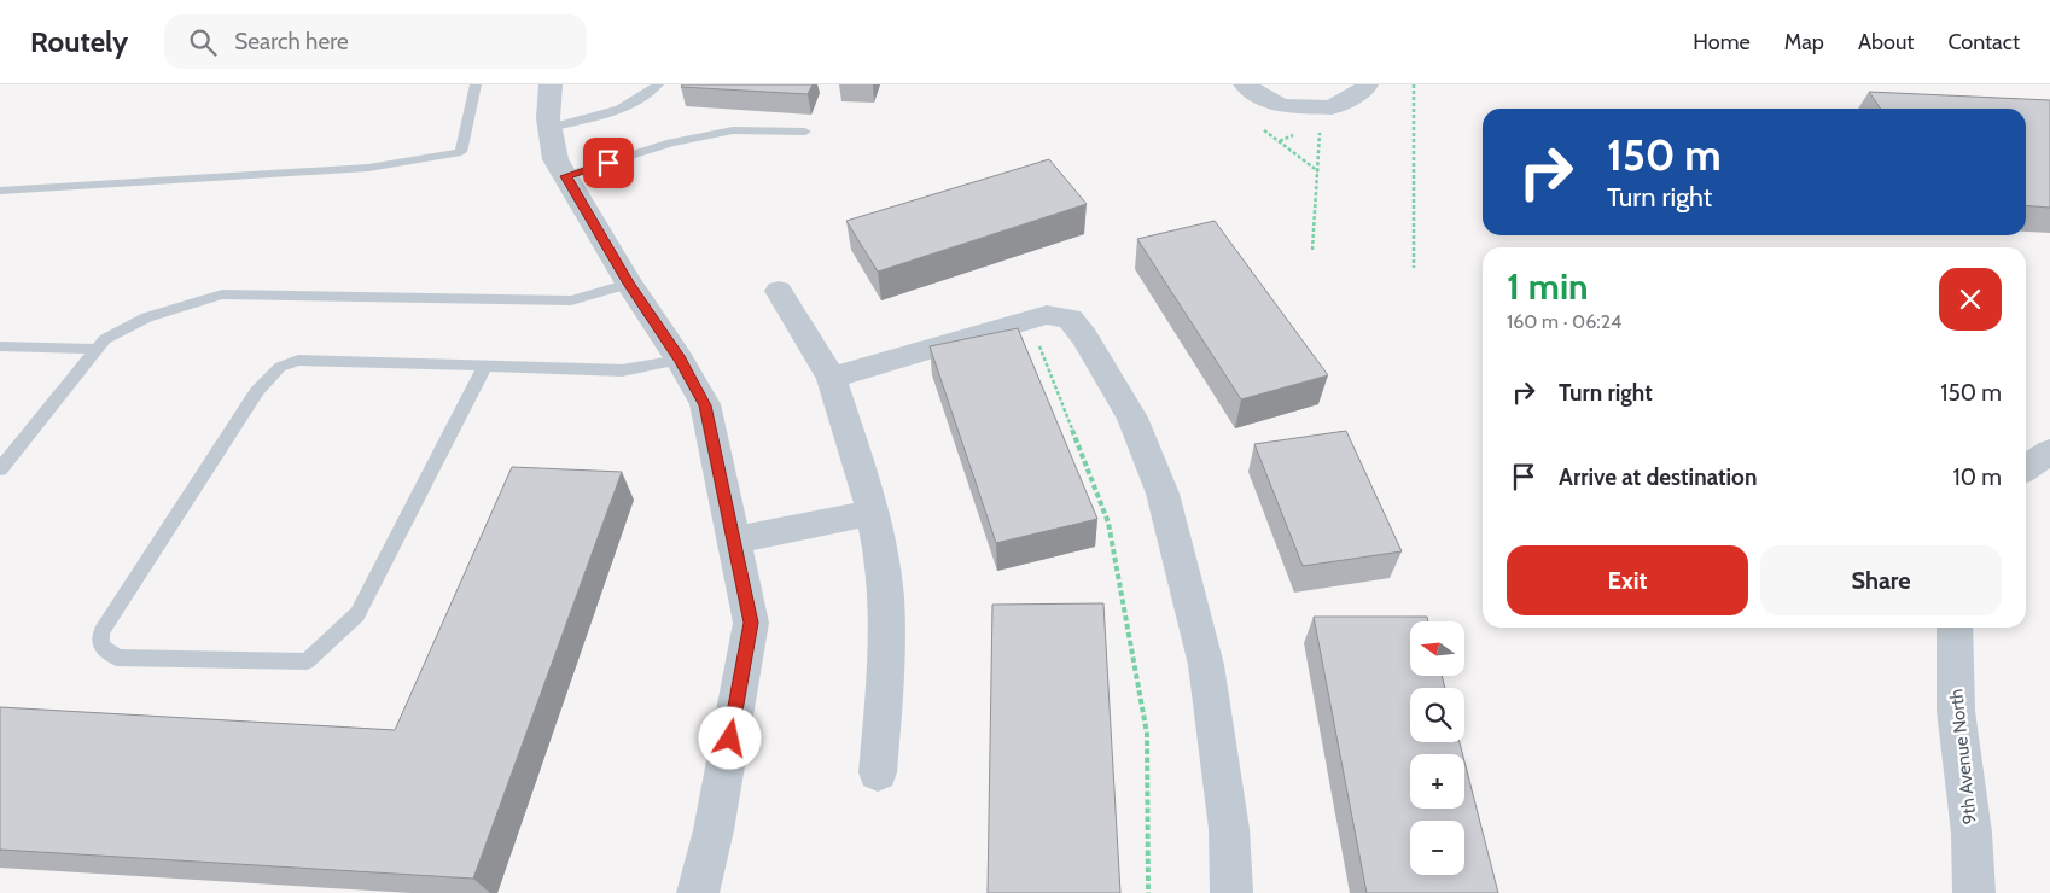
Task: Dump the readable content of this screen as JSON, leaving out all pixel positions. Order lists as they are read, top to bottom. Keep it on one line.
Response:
{"streets":{"street":["9th Avenue North"]},"north":"left","page":{"header":"Routely","search":"Search here","nav":["Home","Map","About","Contact"],"turn":["150 m","Turn right"],"heading":["1 min","160 m · 06:24"],"list":[{"name":"Turn right","value":"150 m"},{"name":"Arrive at destination","value":"10 m"}],"buttons":["Exit","Share"],"map_buttons":["+","−"]}}
